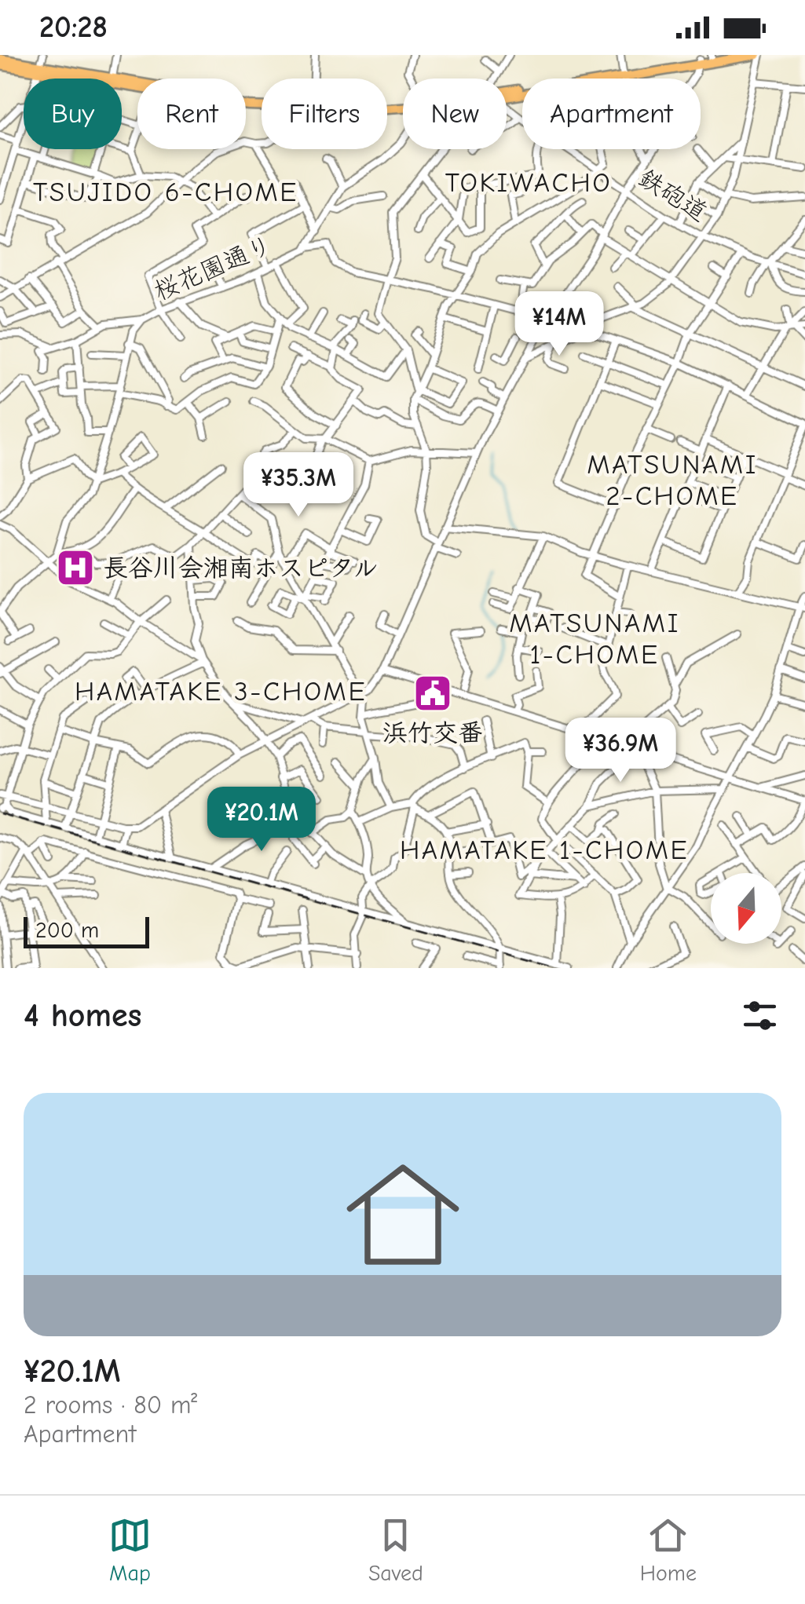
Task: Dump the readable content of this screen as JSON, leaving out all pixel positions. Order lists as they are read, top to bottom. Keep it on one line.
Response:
{"streets":{"street":["鉄砲道","桜花園通り"]},"districts":["TOKIWACHO","TSUJIDO 6-CHOME","MATSUNAMI 2-CHOME","MATSUNAMI 1-CHOME","HAMATAKE 3-CHOME","HAMATAKE 1-CHOME"],"places":{"hospital":["長谷川会湘南ホスピタル"],"public building":["浜竹交番"]},"scale_bar":"200 m","north":"bottom","page":{"status":"20:28","chip":["Buy","Rent","Filters","New","Apartment"],"price":["¥14M","¥35.3M","¥36.9M","¥20.1M"],"scale":"200 m","heading":"4 homes","list":[{"name":"¥20.1M","note":"2 rooms · 80 m² · Apartment"}],"tabs":["Map","Saved","Home"]}}
